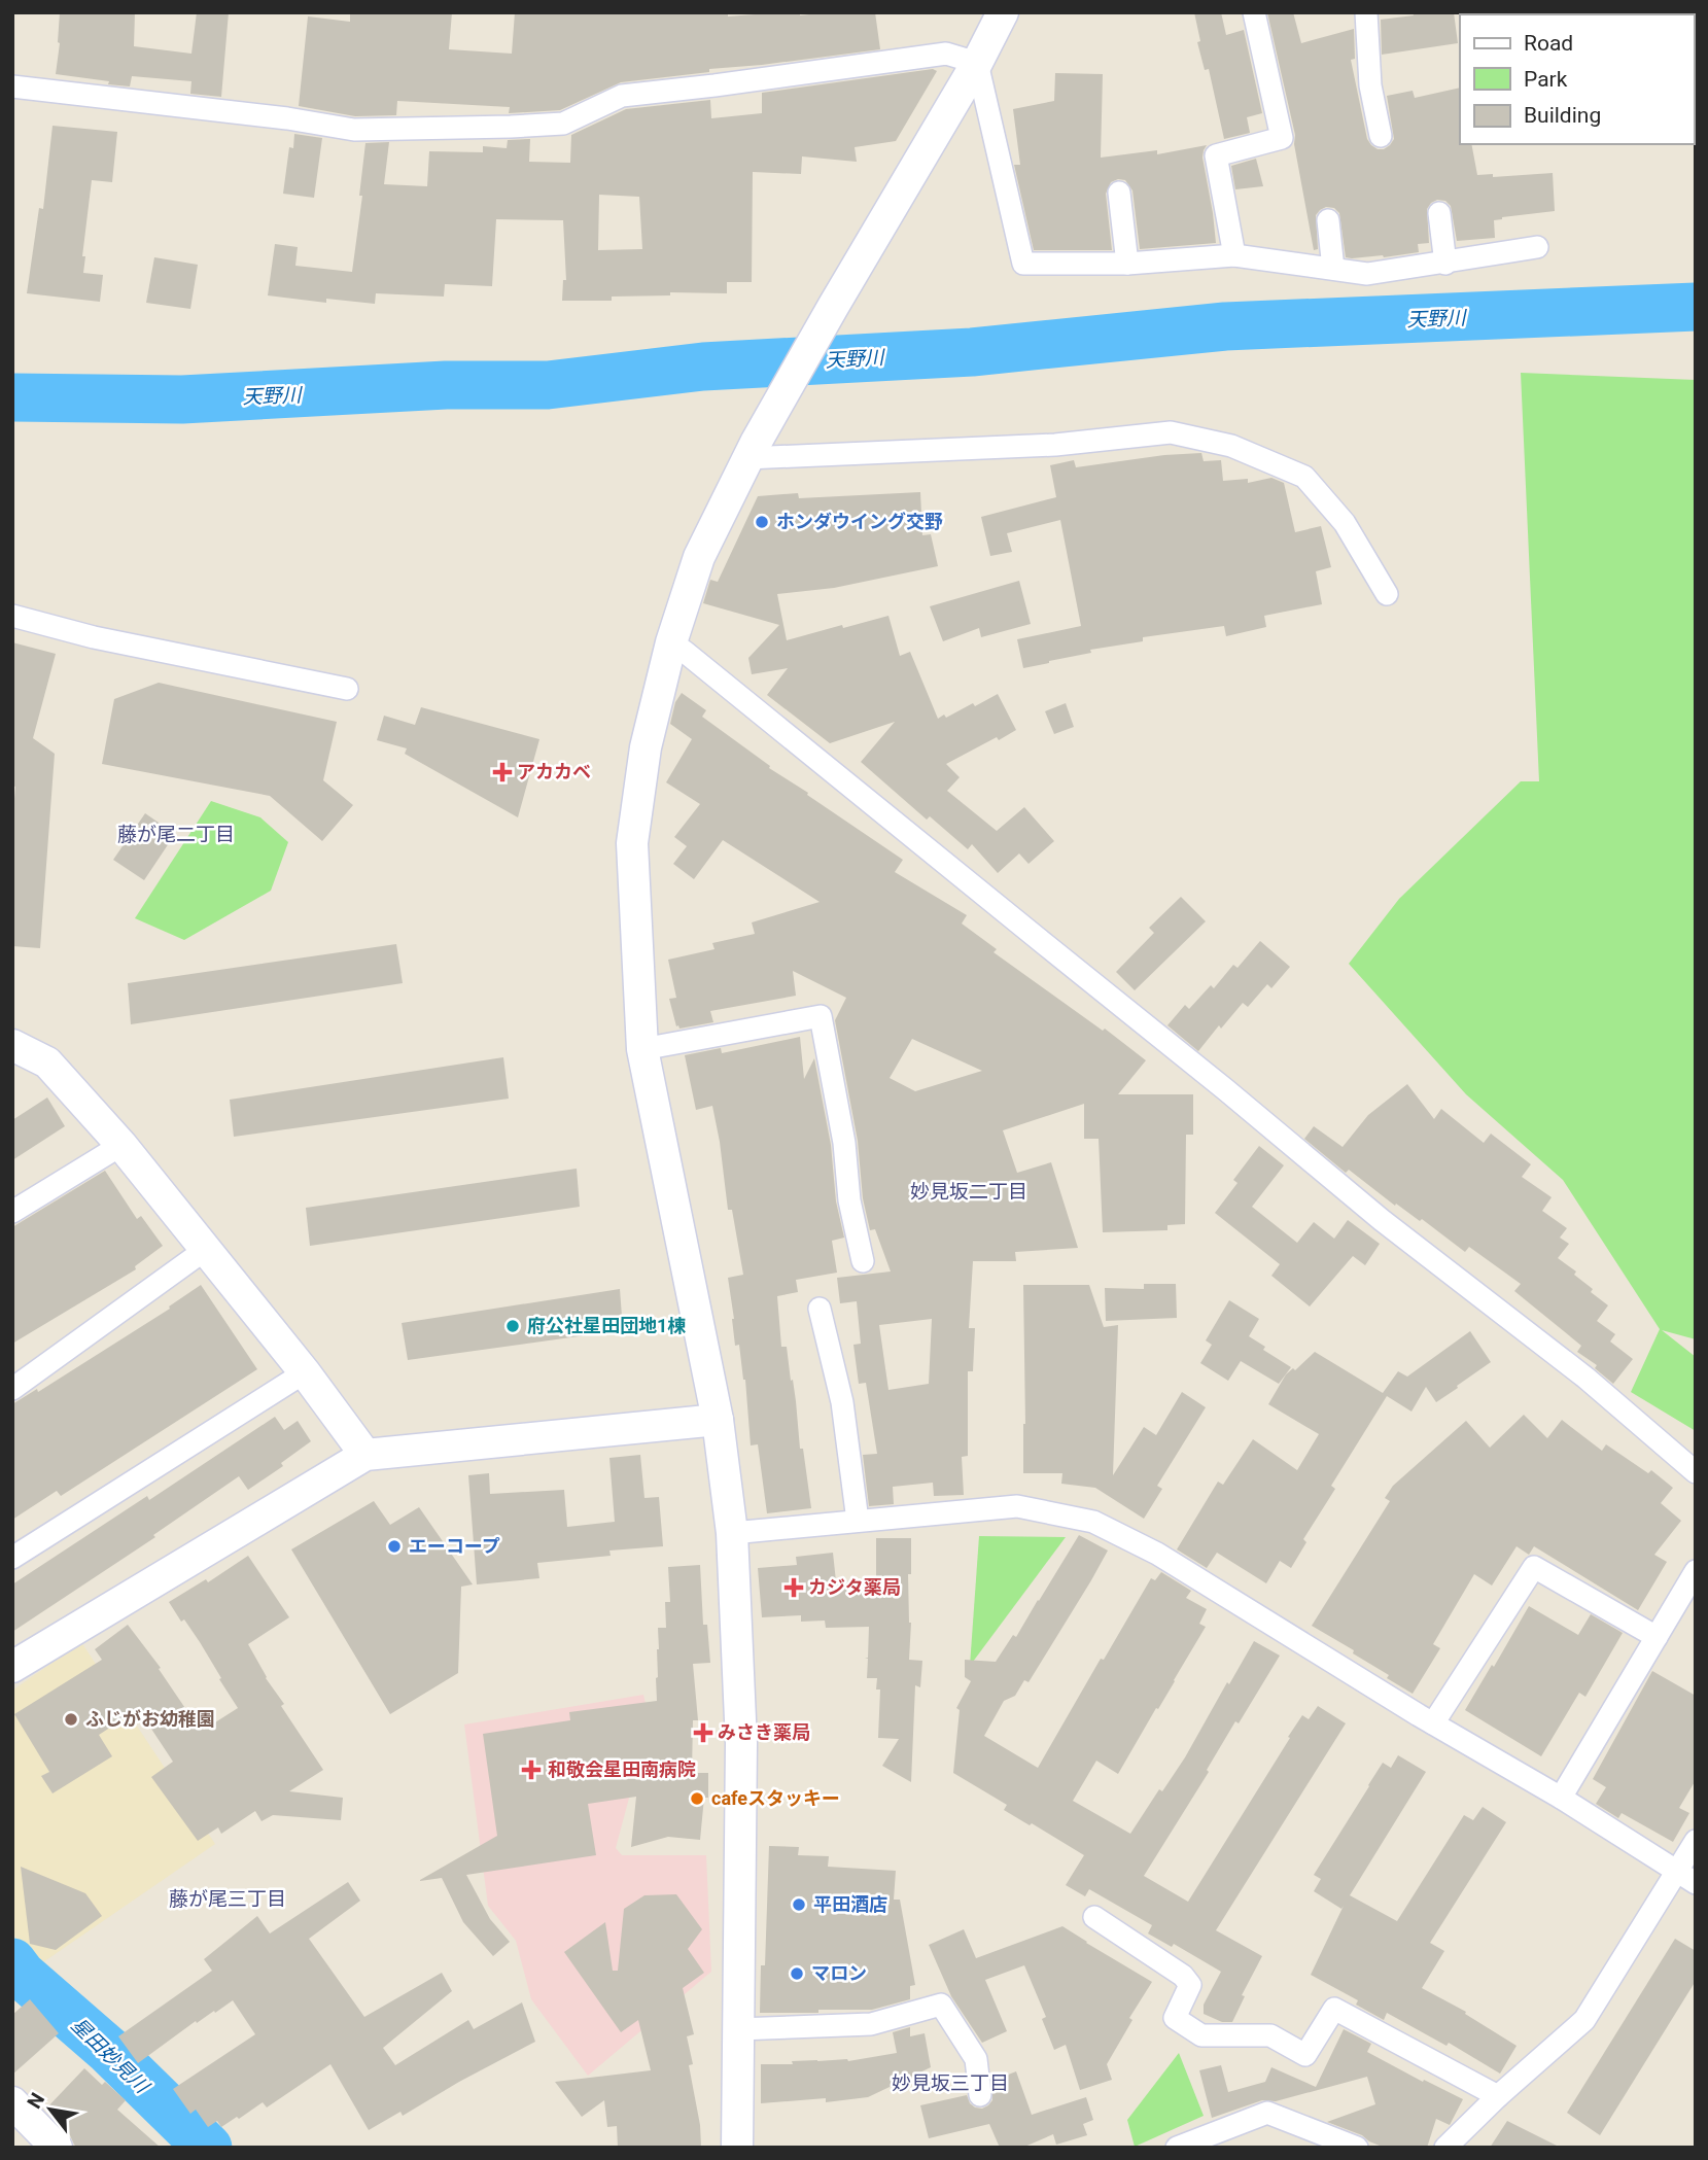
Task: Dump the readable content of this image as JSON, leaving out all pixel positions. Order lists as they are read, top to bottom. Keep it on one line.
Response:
{"districts":["藤が尾二丁目","妙見坂二丁目","藤が尾三丁目","妙見坂三丁目"],"water":["天野川","星田妙見川"],"places":{"other":["ホンダウイング交野","府公社星田団地1棟","エーコープ","ふじがお幼稚園","cafeスタッキー","平田酒店","マロン"],"health":["アカカベ","カジタ薬局","みさき薬局","和敬会星田南病院"]},"legend":["Road","Park","Building"],"north":"top left"}
